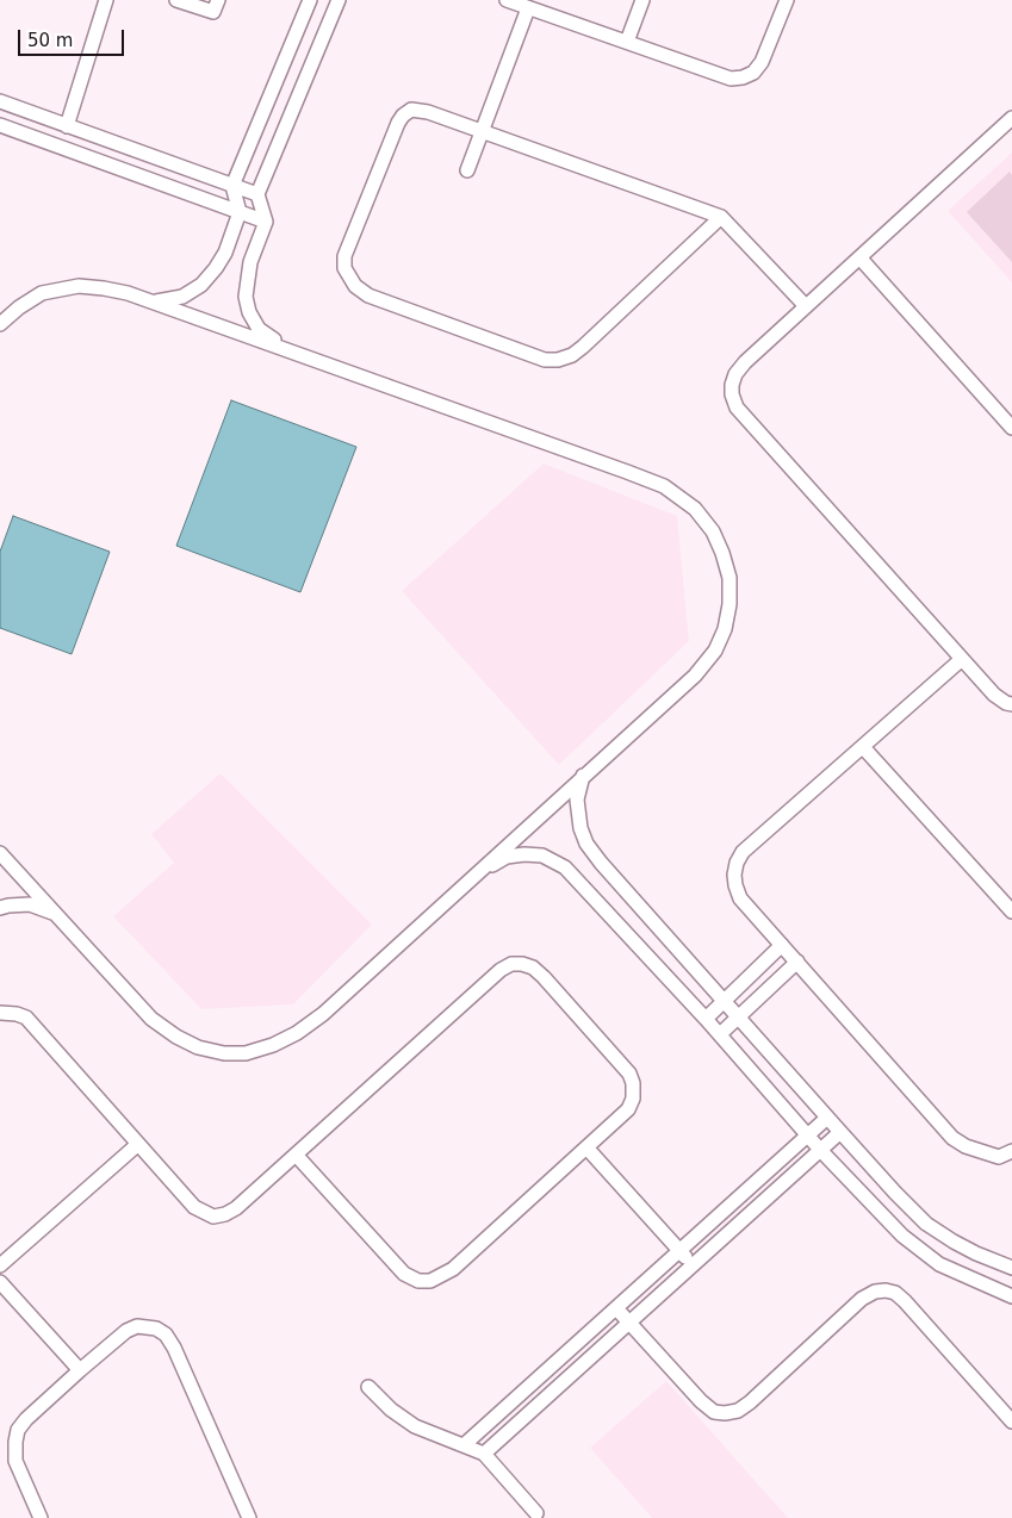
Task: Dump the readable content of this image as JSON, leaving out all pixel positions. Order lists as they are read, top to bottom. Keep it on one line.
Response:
{"scale_bar":"50 m"}
